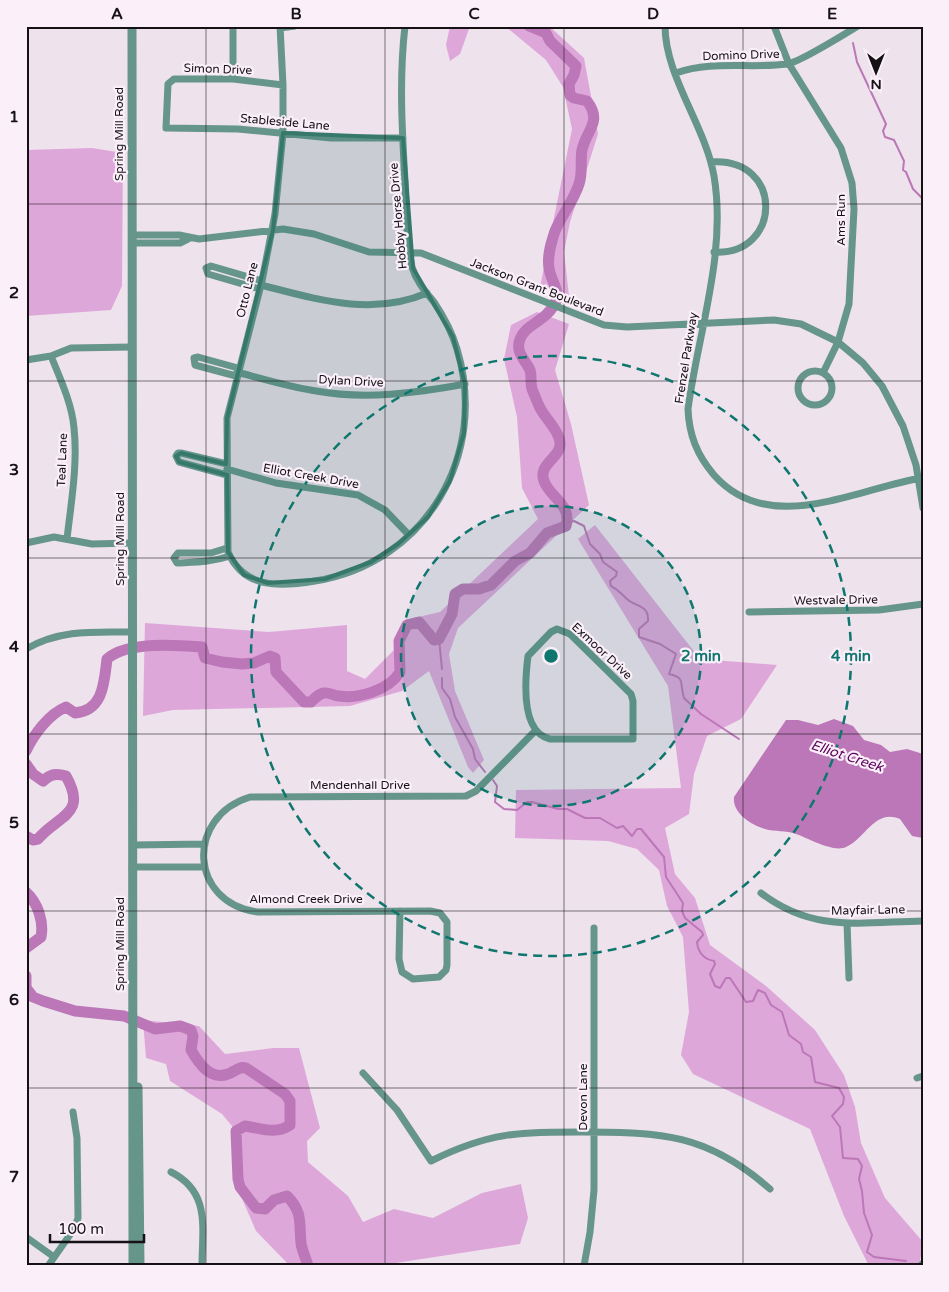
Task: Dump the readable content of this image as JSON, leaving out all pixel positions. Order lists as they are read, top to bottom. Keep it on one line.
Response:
{"streets":{"street":["Domino Drive","Simon Drive","Stableside Lane","Spring Mill Road","Hobby Horse Drive","Ams Run","Jackson Grant Boulevard","Otto Lane","Frenzel Parkway","Dylan Drive","Teal Lane","Elliot Creek Drive","Westvale Drive","Exmoor Drive","Mendenhall Drive","Almond Creek Drive","Mayfair Lane","Devon Lane"]},"crossings":[["Domino Drive","Ams Run"],["Domino Drive","Frenzel Parkway"],["Simon Drive","Stableside Lane"],["Simon Drive","Otto Lane"],["Stableside Lane","Hobby Horse Drive"],["Stableside Lane","Otto Lane"],["Spring Mill Road","Jackson Grant Boulevard"],["Hobby Horse Drive","Jackson Grant Boulevard"],["Hobby Horse Drive","Otto Lane"],["Hobby Horse Drive","Dylan Drive"],["Hobby Horse Drive","Elliot Creek Drive"],["Ams Run","Jackson Grant Boulevard"],["Jackson Grant Boulevard","Otto Lane"],["Jackson Grant Boulevard","Frenzel Parkway"],["Otto Lane","Dylan Drive"],["Otto Lane","Elliot Creek Drive"],["Exmoor Drive","Mendenhall Drive"],["Mendenhall Drive","Almond Creek Drive"]],"water":["Elliot Creek"],"scale_bar":"100 m","north":"bottom","grid":{"columns":["A","B","C","D","E"],"rows":["1","2","3","4","5","6","7"]},"rings":["2 min","4 min"]}
